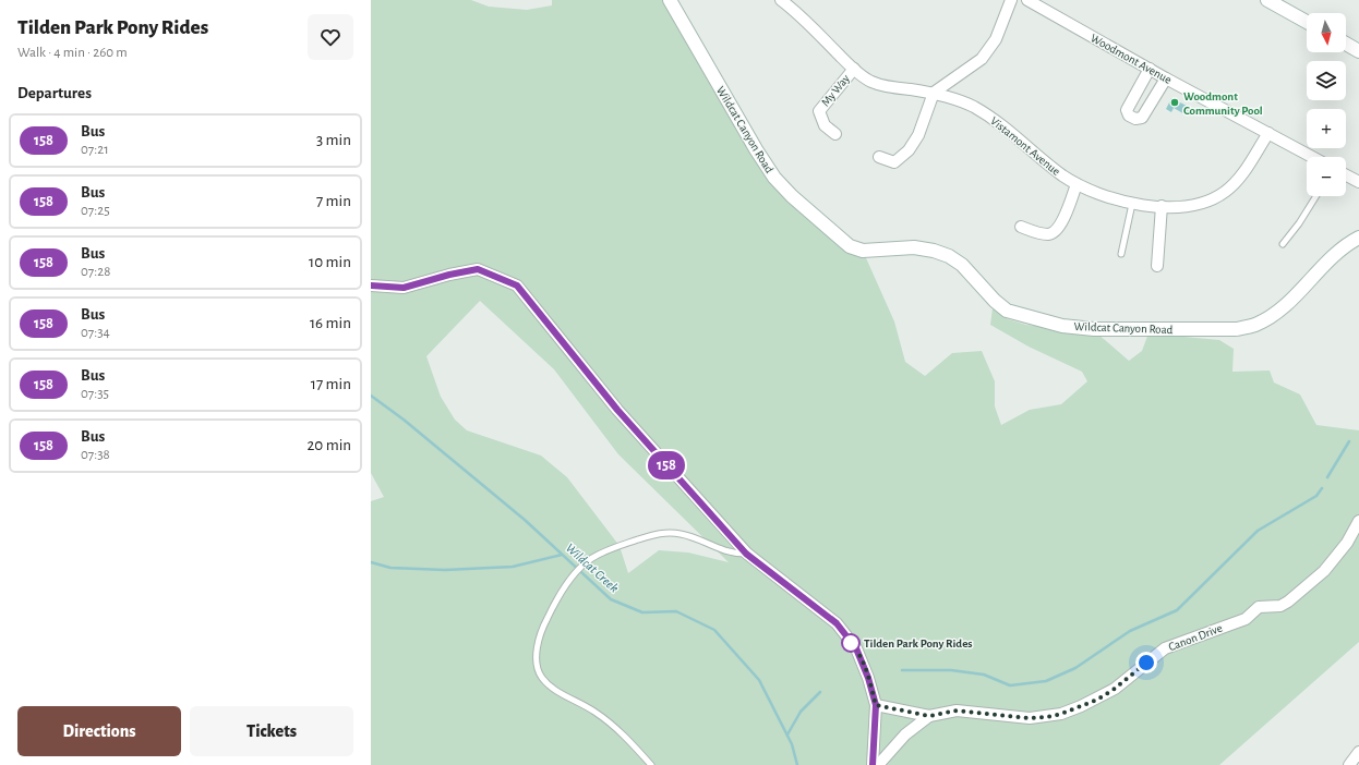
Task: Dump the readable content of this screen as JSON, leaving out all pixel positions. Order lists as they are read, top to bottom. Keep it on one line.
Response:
{"streets":{"street":["Woodmont Avenue","My Way","Wildcat Canyon Road","Vistamont Avenue","Canon Drive"]},"crossings":[["Woodmont Avenue","Vistamont Avenue"],["My Way","Vistamont Avenue"]],"water":["Wildcat Creek"],"places":["Woodmont Community Pool","Tilden Park Pony Rides"],"lines":["bus line 158"],"north":"bottom","page":{"heading":[["Tilden Park Pony Rides","Walk · 4 min · 260 m"],"Departures"],"on_map":"158","map_buttons":["+","−"],"list":[{"mark":"158","name":"Bus","note":"07:21","value":"3 min"},{"mark":"158","name":"Bus","note":"07:25","value":"7 min"},{"mark":"158","name":"Bus","note":"07:28","value":"10 min"},{"mark":"158","name":"Bus","note":"07:34","value":"16 min"},{"mark":"158","name":"Bus","note":"07:35","value":"17 min"},{"mark":"158","name":"Bus","note":"07:38","value":"20 min"}],"buttons":["Directions","Tickets"]}}
